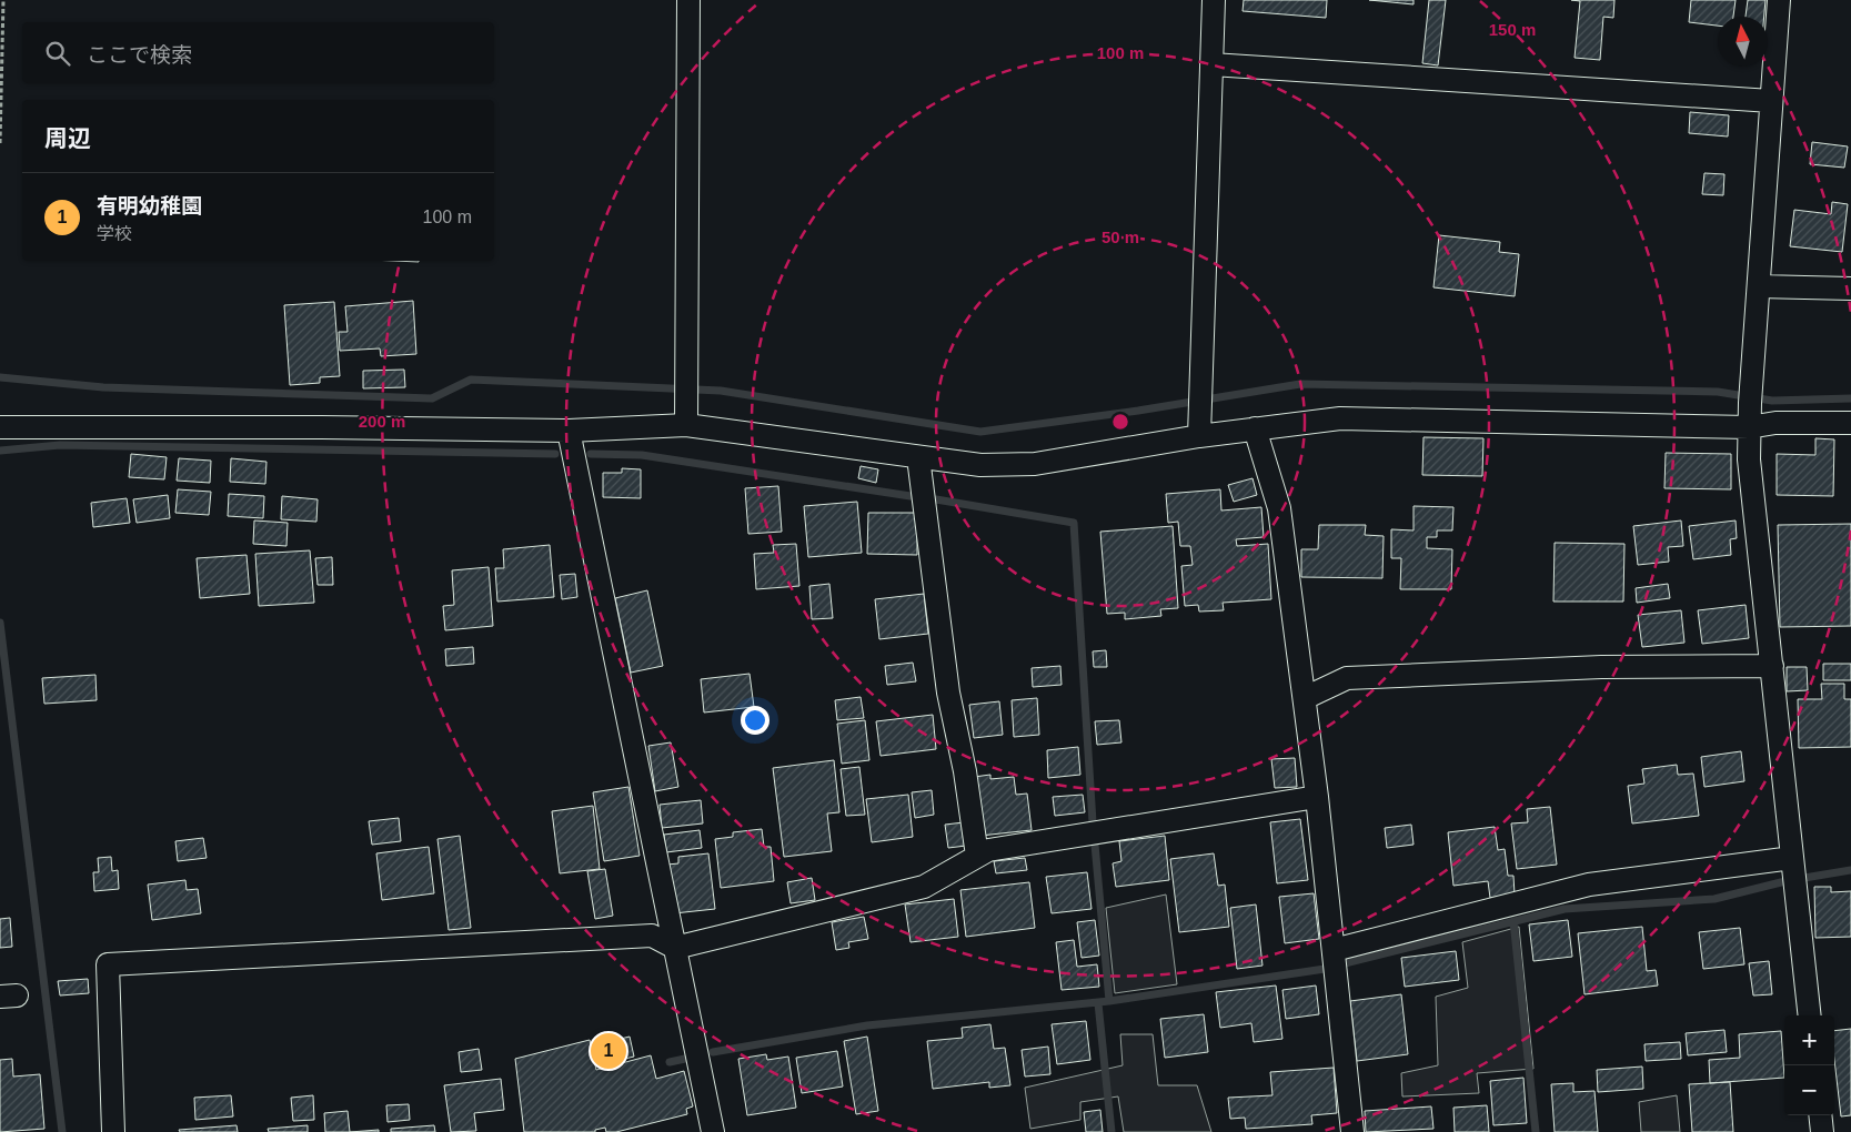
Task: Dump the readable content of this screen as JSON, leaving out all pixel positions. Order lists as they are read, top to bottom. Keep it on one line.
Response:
{"north":"top","page":{"search":"ここで検索","heading":"周辺","list":[{"mark":"1","name":"有明幼稚園","note":"学校","value":"100 m"}],"map_buttons":["+","−"],"pins":"1"},"rings":["150 m","100 m","50 m","200 m"]}
